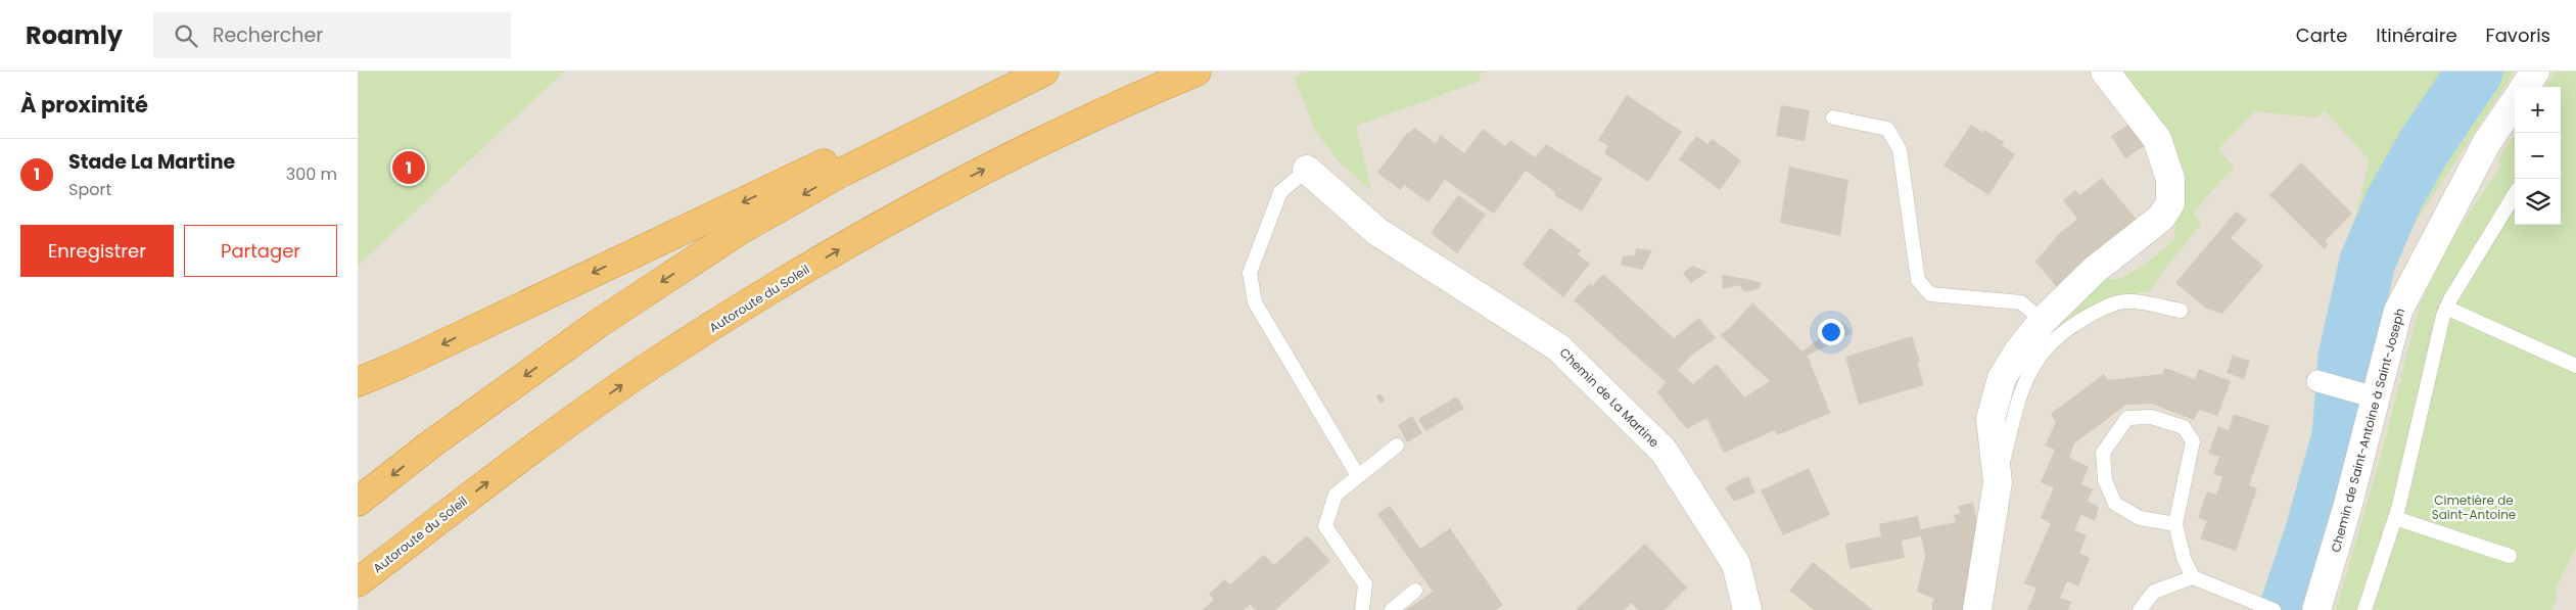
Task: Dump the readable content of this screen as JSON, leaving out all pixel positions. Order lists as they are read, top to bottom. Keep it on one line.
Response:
{"streets":{"highway":["Autoroute du Soleil"],"street":["Chemin de La Martine","Chemin de Saint-Antoine à Saint-Joseph"]},"parks":["Cimetière de Saint-Antoine"],"page":{"header":"Roamly","search":"Rechercher","nav":["Carte","Itinéraire","Favoris"],"heading":"À proximité","map_buttons":["+","−"],"list":[{"mark":"1","name":"Stade La Martine","note":"Sport","value":"300 m"}],"pins":"1","buttons":["Enregistrer","Partager"]}}
